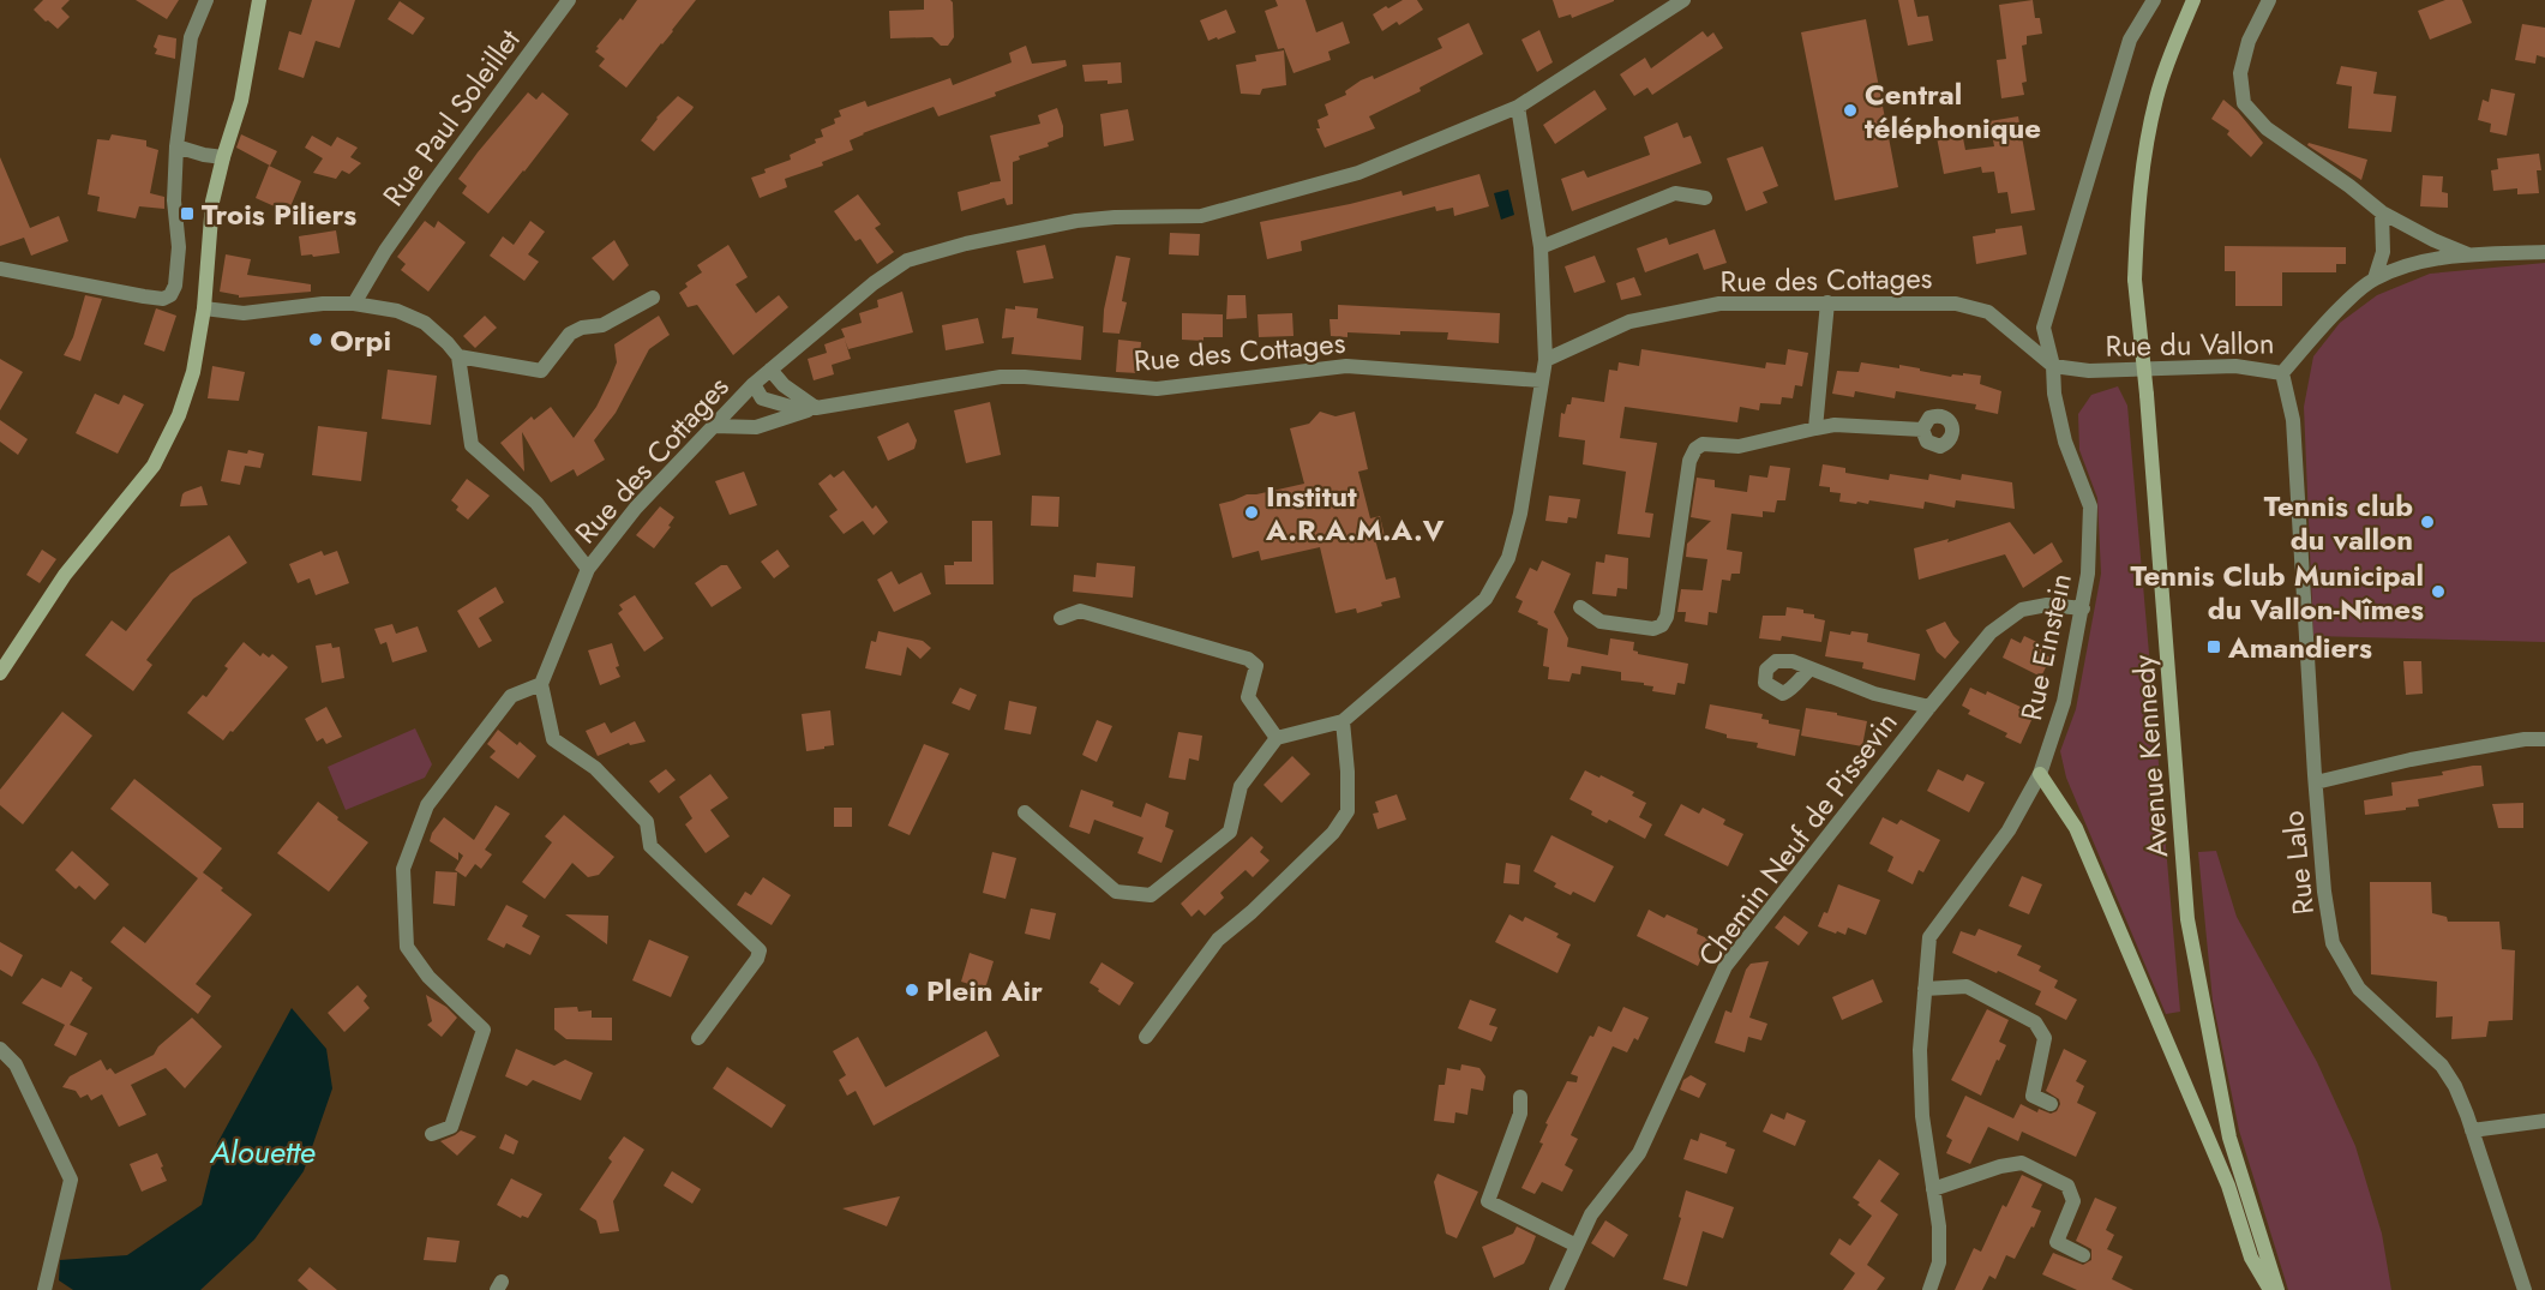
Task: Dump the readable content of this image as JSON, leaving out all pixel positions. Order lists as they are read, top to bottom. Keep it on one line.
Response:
{"streets":{"main road":["Avenue Kennedy"],"street":["Rue Paul Soleillet","Rue des Cottages","Rue du Vallon","Rue Einstein","Chemin Neuf de Pissevin","Rue Lalo"]},"crossings":[["Rue des Cottages","Rue du Vallon"],["Rue des Cottages","Rue Einstein"],["Rue du Vallon","Rue Einstein"],["Rue du Vallon","Rue Lalo"],["Rue Einstein","Chemin Neuf de Pissevin"]],"water":["Alouette"],"places":{"other":["Central téléphonique","Orpi","Institut A.R.A.M.A.V","Tennis club du vallon","Tennis Club Municipal du Vallon-Nîmes","Plein Air"],"transit":["Trois Piliers","Amandiers"]}}
